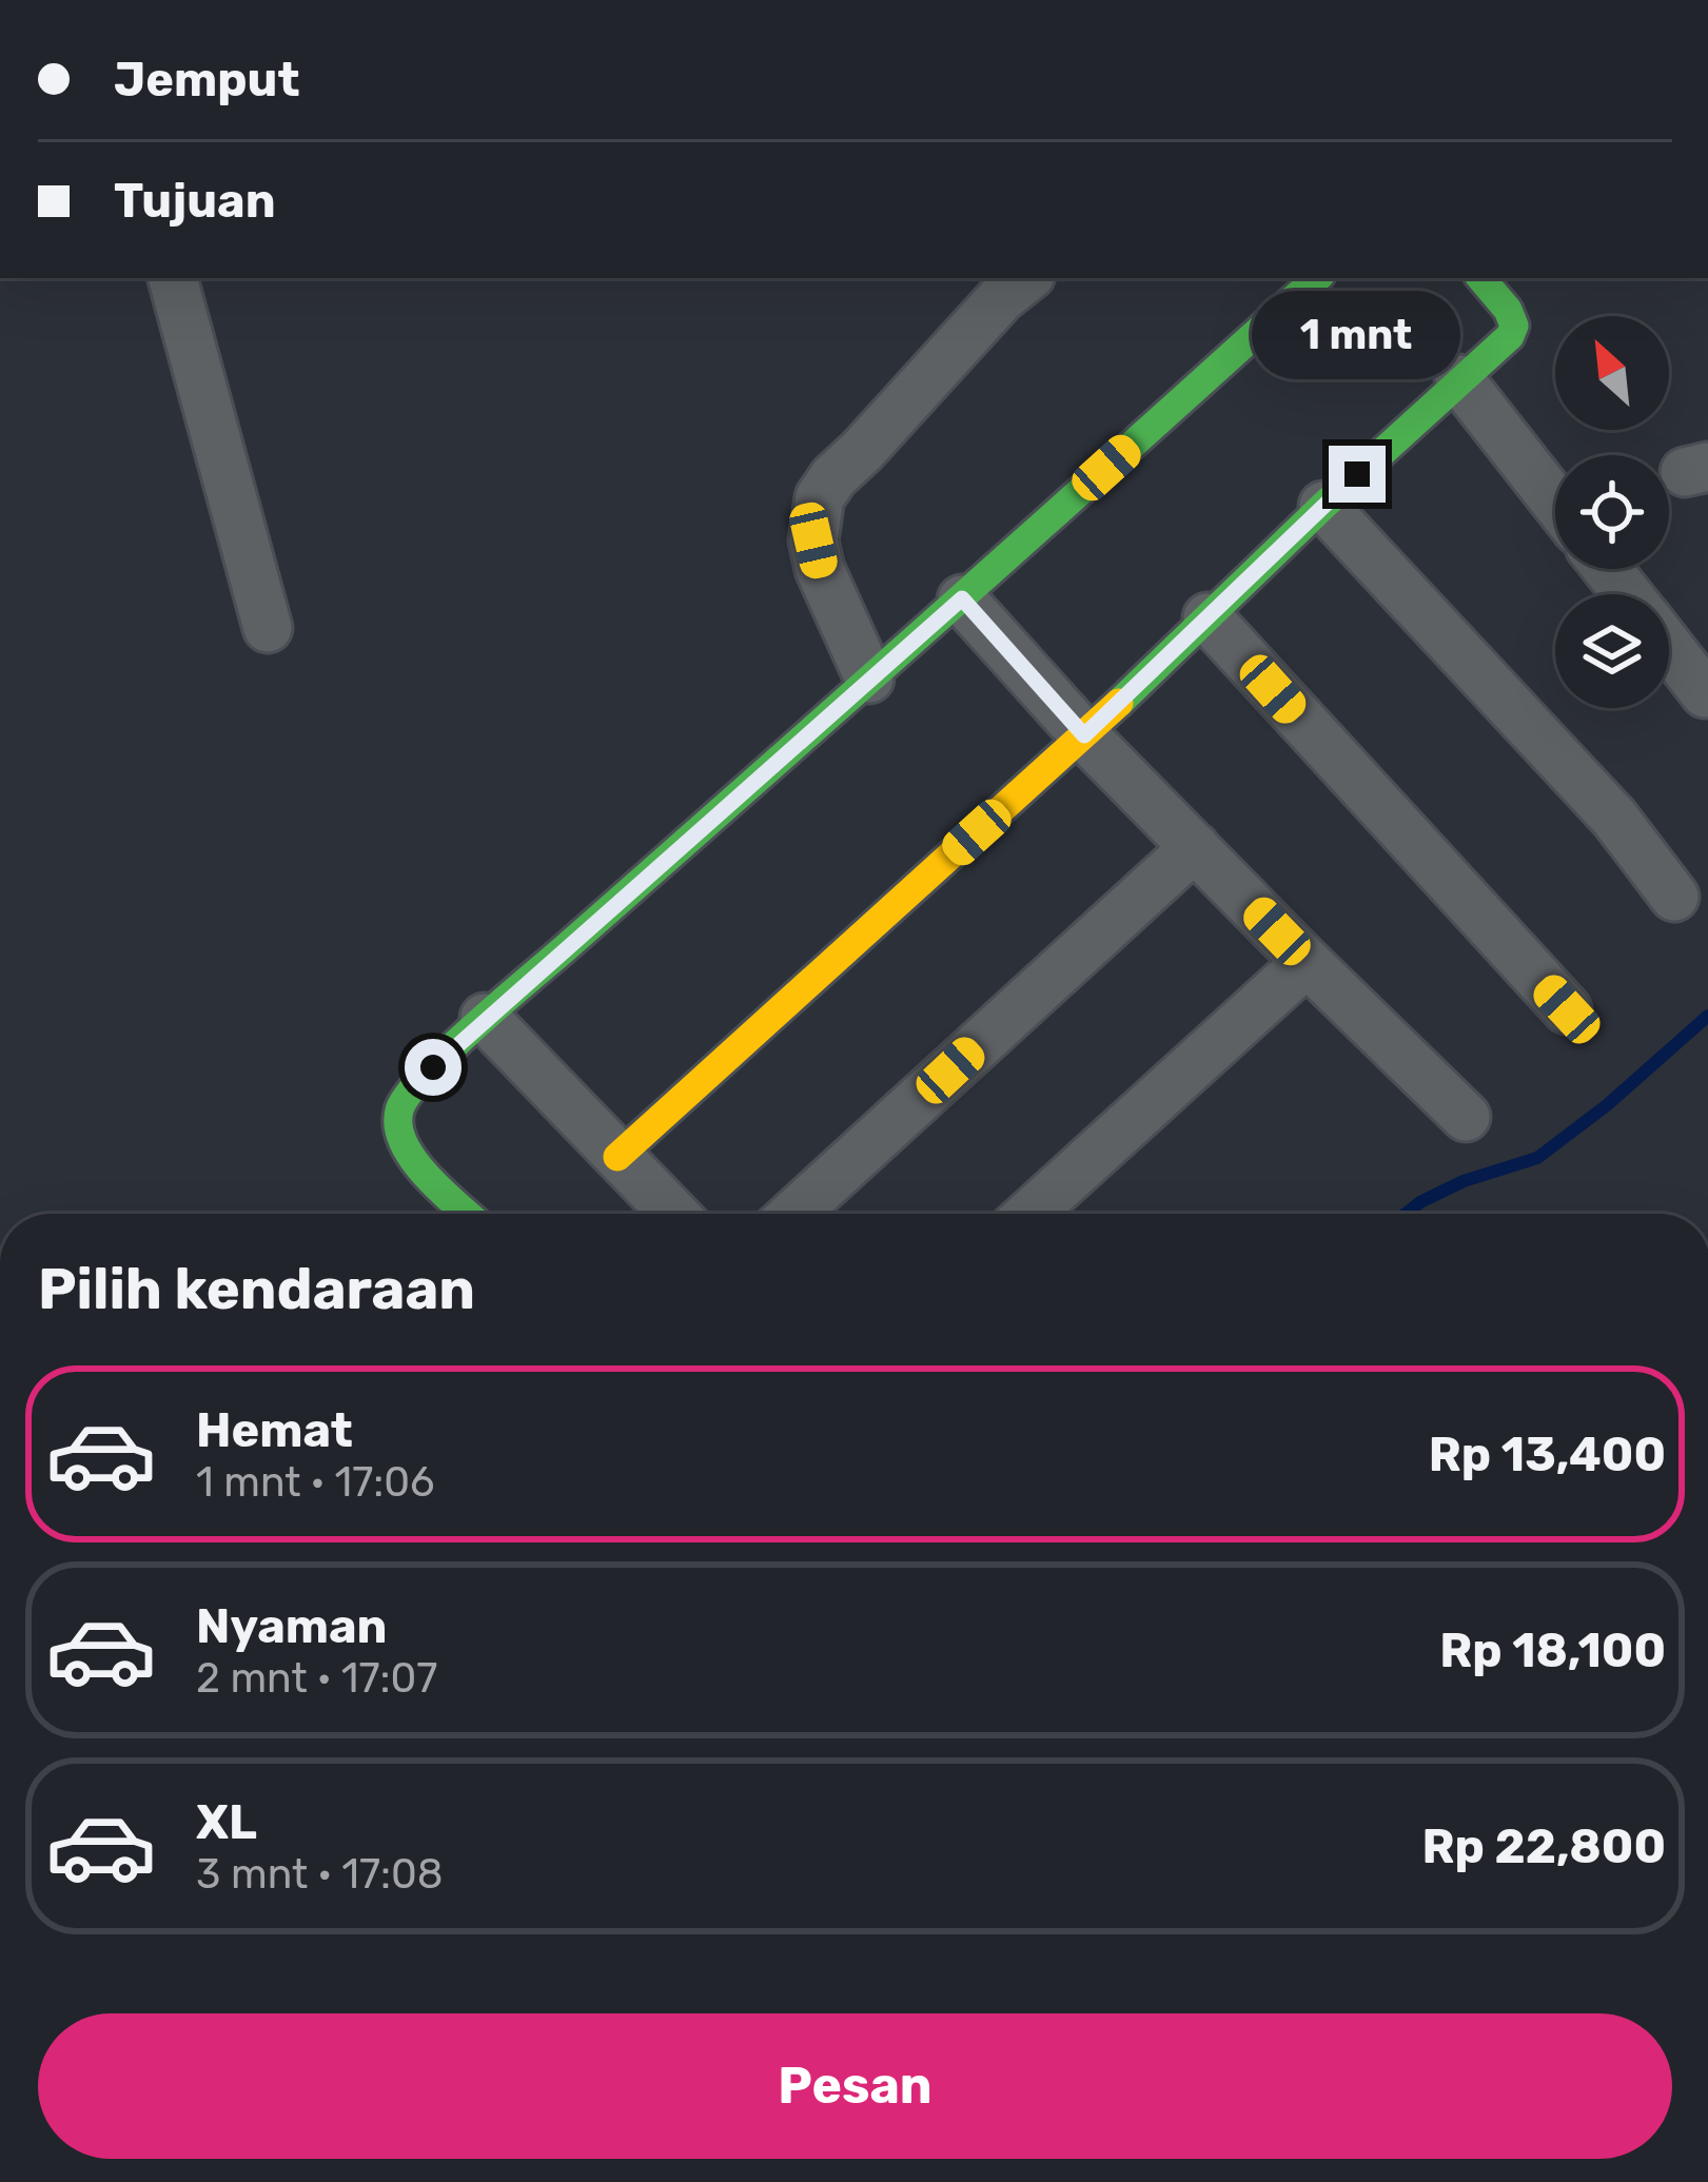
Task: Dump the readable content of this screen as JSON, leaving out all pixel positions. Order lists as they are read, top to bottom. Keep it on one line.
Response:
{"north":"top left","page":{"banner":["Jemput","Tujuan"],"bubble":"1 mnt","heading":"Pilih kendaraan","list":[{"name":"Hemat","note":"1 mnt · 17:06","value":"Rp 13,400"},{"name":"Nyaman","note":"2 mnt · 17:07","value":"Rp 18,100"},{"name":"XL","note":"3 mnt · 17:08","value":"Rp 22,800"}],"buttons":"Pesan"}}
